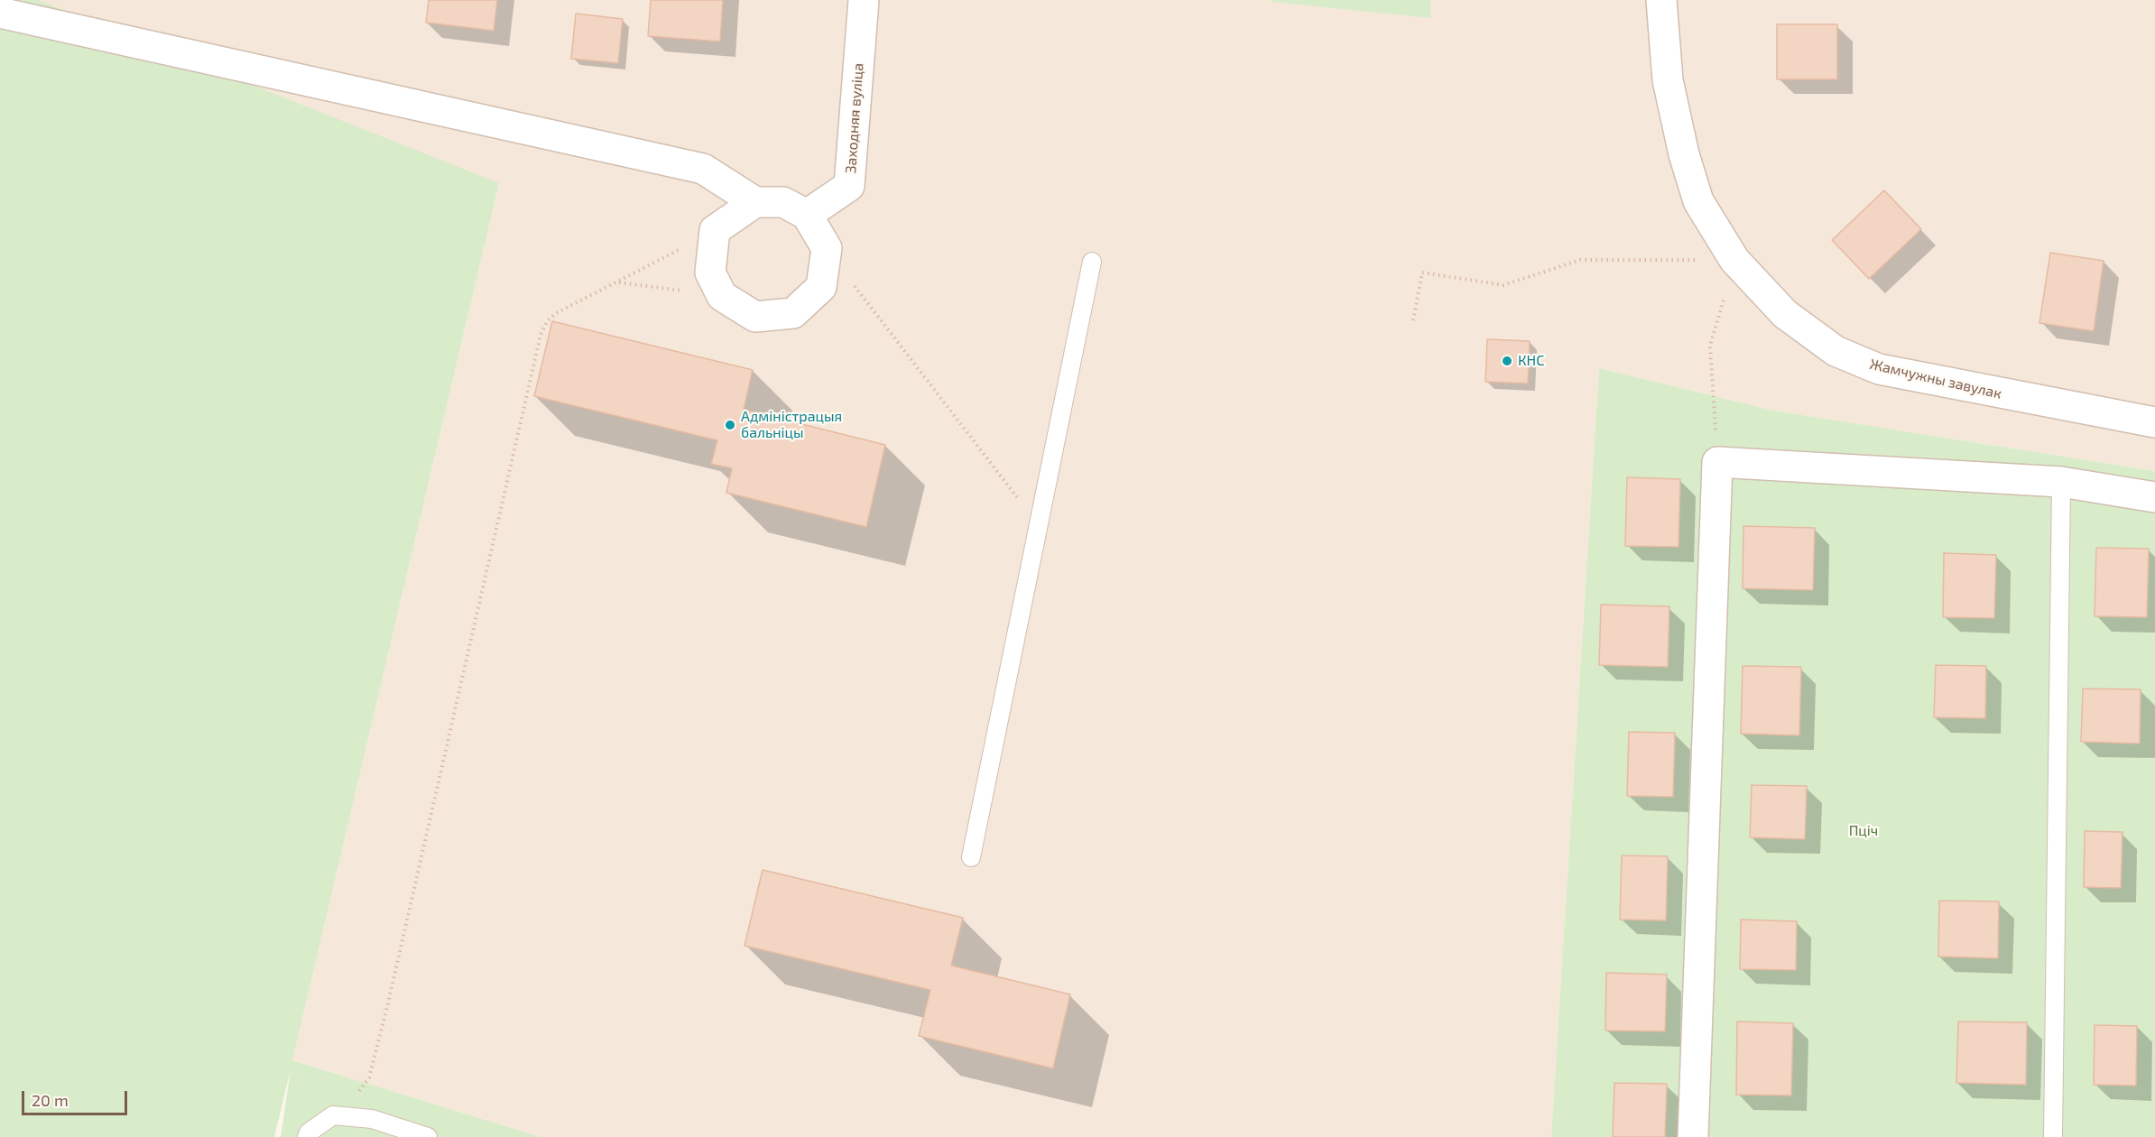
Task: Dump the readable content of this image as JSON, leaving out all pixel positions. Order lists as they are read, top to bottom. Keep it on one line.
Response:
{"streets":{"street":["Заходняя вуліца","Жамчужны завулак"]},"parks":["Пціч"],"places":["КНС","Адміністрацыя бальніцы"],"scale_bar":"20 m"}
